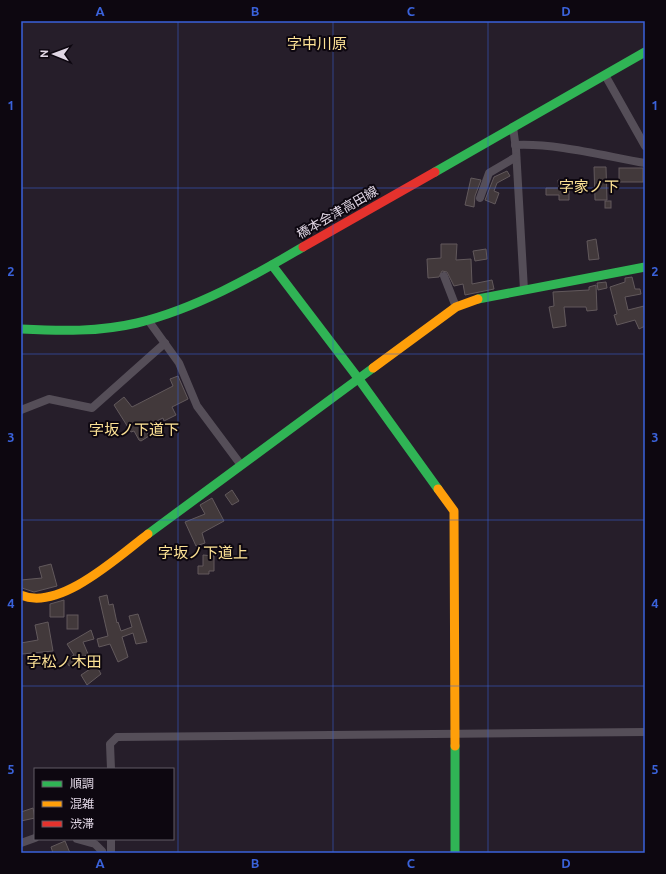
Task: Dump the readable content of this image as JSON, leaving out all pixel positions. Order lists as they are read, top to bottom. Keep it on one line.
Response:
{"streets":{"street":["橋本会津高田線"]},"districts":["字中川原","字家ノ下","字坂ノ下道下","字坂ノ下道上","字松ノ木田"],"legend":["順調","混雑","渋滞"],"north":"left","grid":{"columns":["A","B","C","D"],"rows":["1","2","3","4","5"]}}
